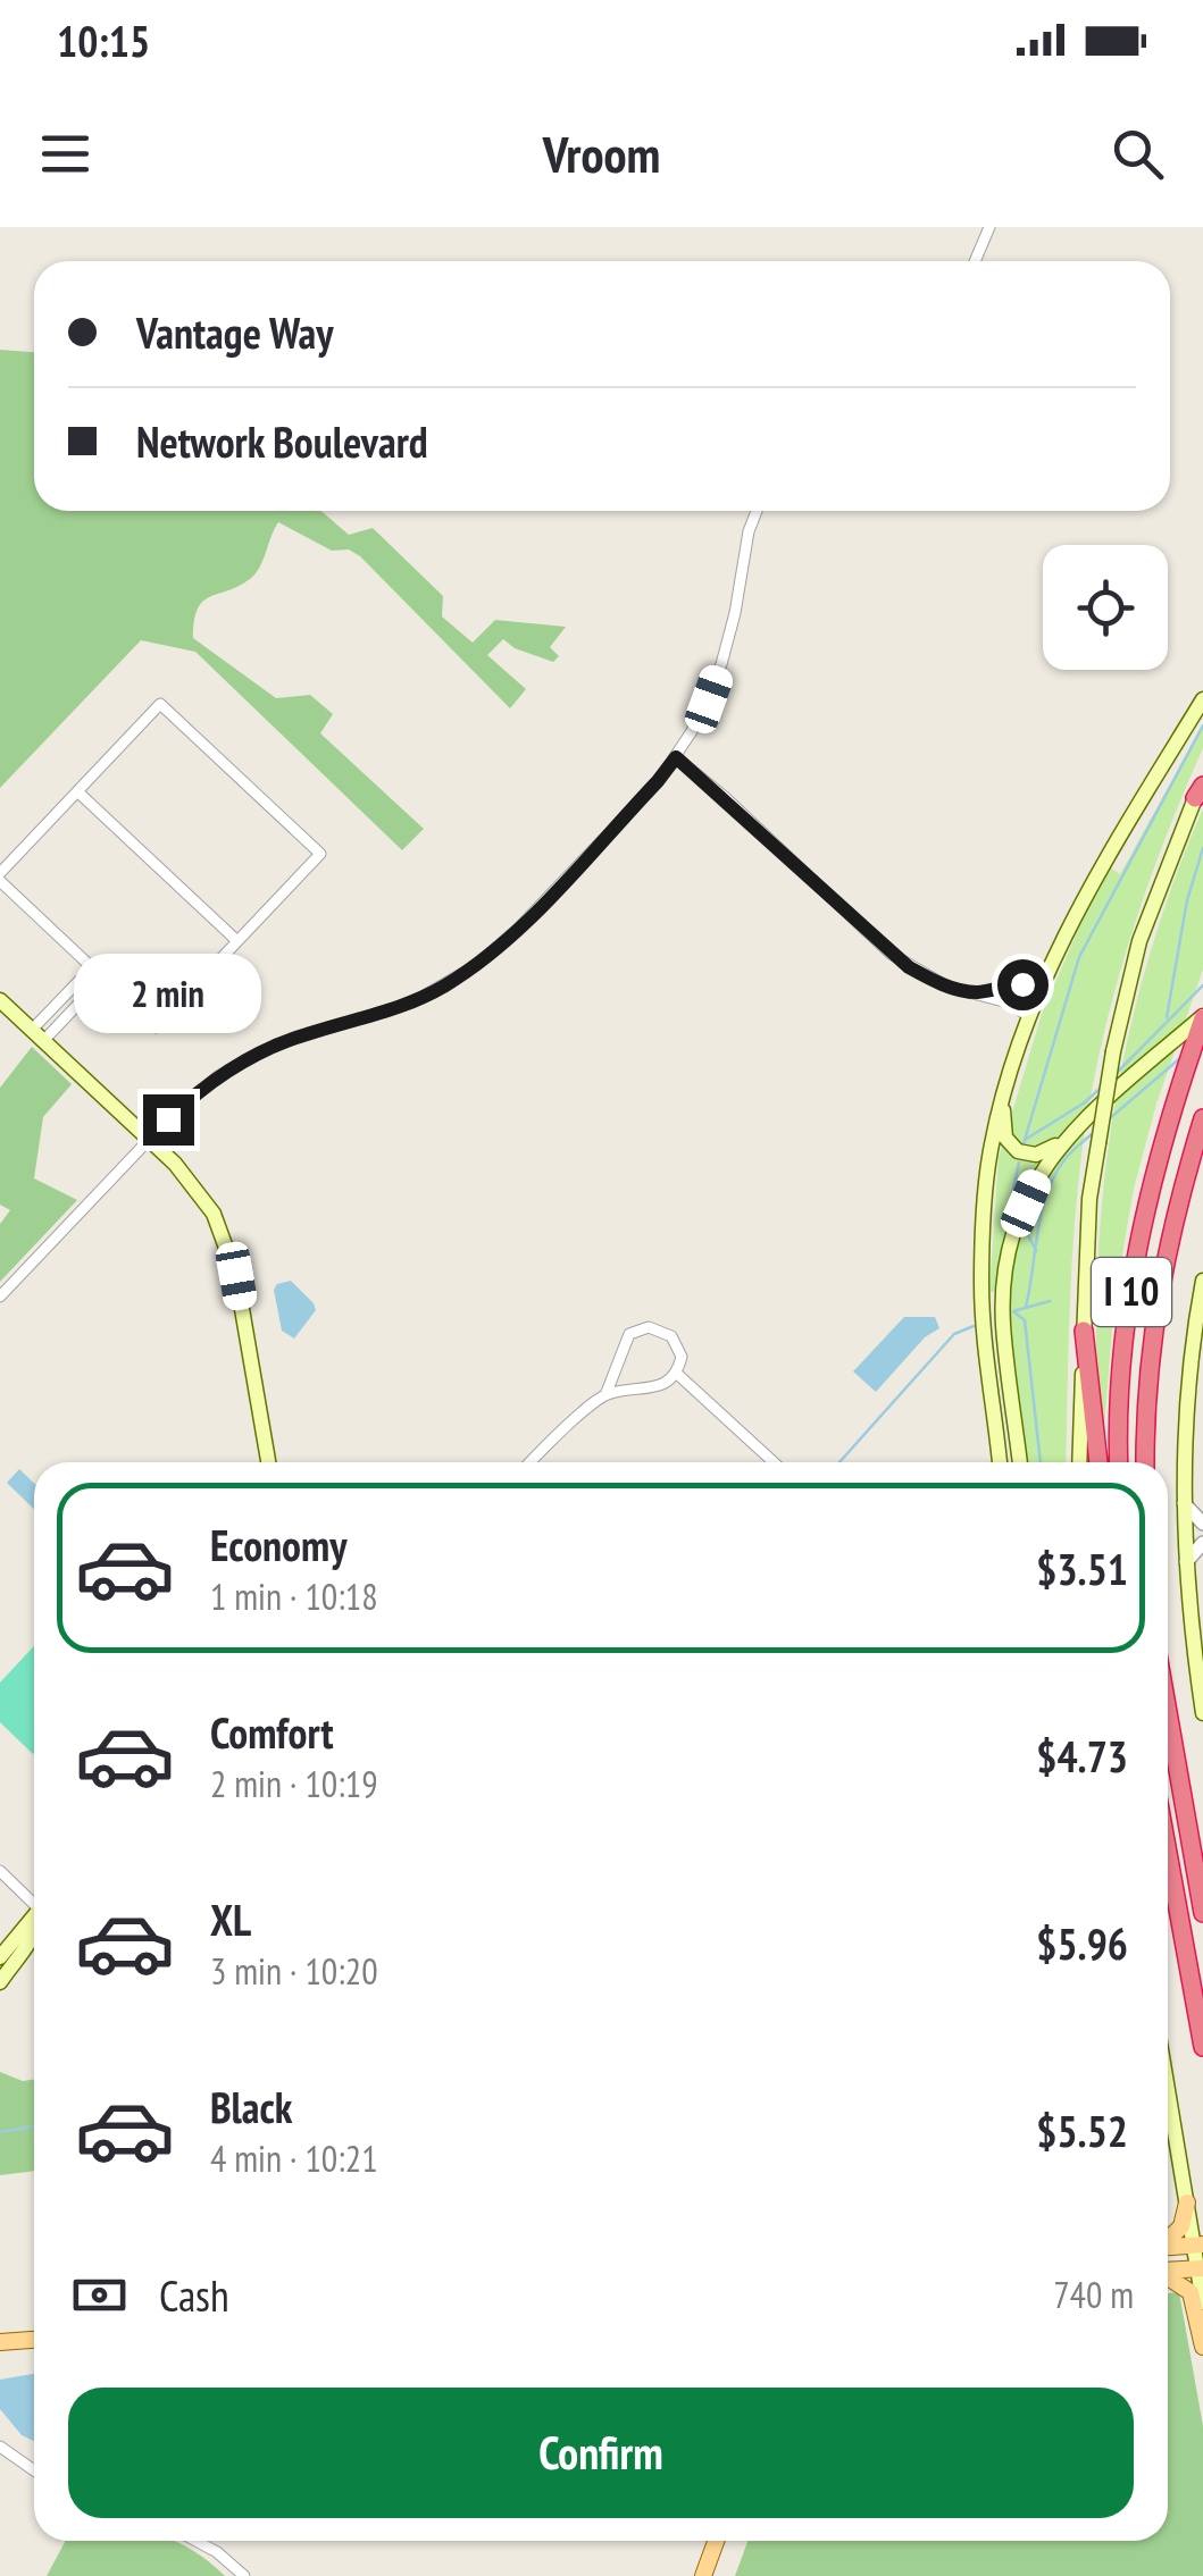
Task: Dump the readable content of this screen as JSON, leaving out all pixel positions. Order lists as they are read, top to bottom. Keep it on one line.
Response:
{"streets":{"highway":["I 10"]},"page":{"status":"10:15","header":"Vroom","banner":["Vantage Way","Network Boulevard"],"bubble":"2 min","list":[{"name":"Economy","note":"1 min · 10:18","value":"$3.51"},{"name":"Comfort","note":"2 min · 10:19","value":"$4.73"},{"name":"XL","note":"3 min · 10:20","value":"$5.96"},{"name":"Black","note":"4 min · 10:21","value":"$5.52"}],"pay":["Cash","740 m"],"buttons":"Confirm"}}
